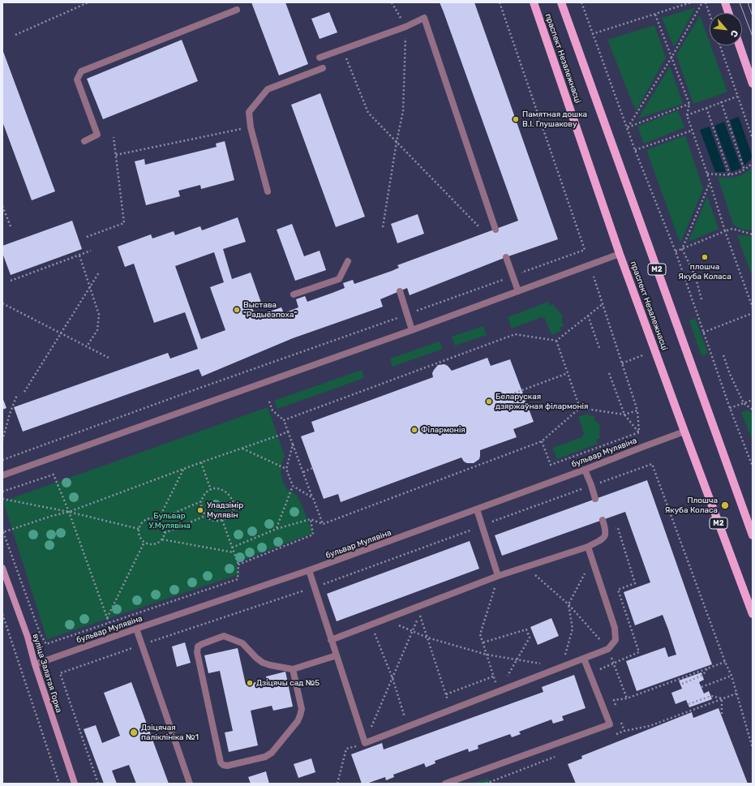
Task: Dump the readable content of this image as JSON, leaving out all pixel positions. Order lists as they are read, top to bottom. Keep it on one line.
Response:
{"streets":{"main road":["праспект Незалежнасці","М2"],"street":["бульвар Мулявіна","вуліца Залатая Горка"]},"crossings":[["праспект Незалежнасці","бульвар Мулявіна"],["бульвар Мулявіна","вуліца Залатая Горка"]],"parks":["Бульвар У.Мулявіна"],"places":["Памятная дошка В.І. Глушакову","плошча Якуба Коласа","Выстава \"Радыёэпоха\"","Беларуская дзяржаўная філармонія","Філармонія","Плошча Якуба Коласа","Уладзімір Мулявін","Дзіцячы сад №5","Дзіцячая паліклініка №1"],"north":"bottom right"}
